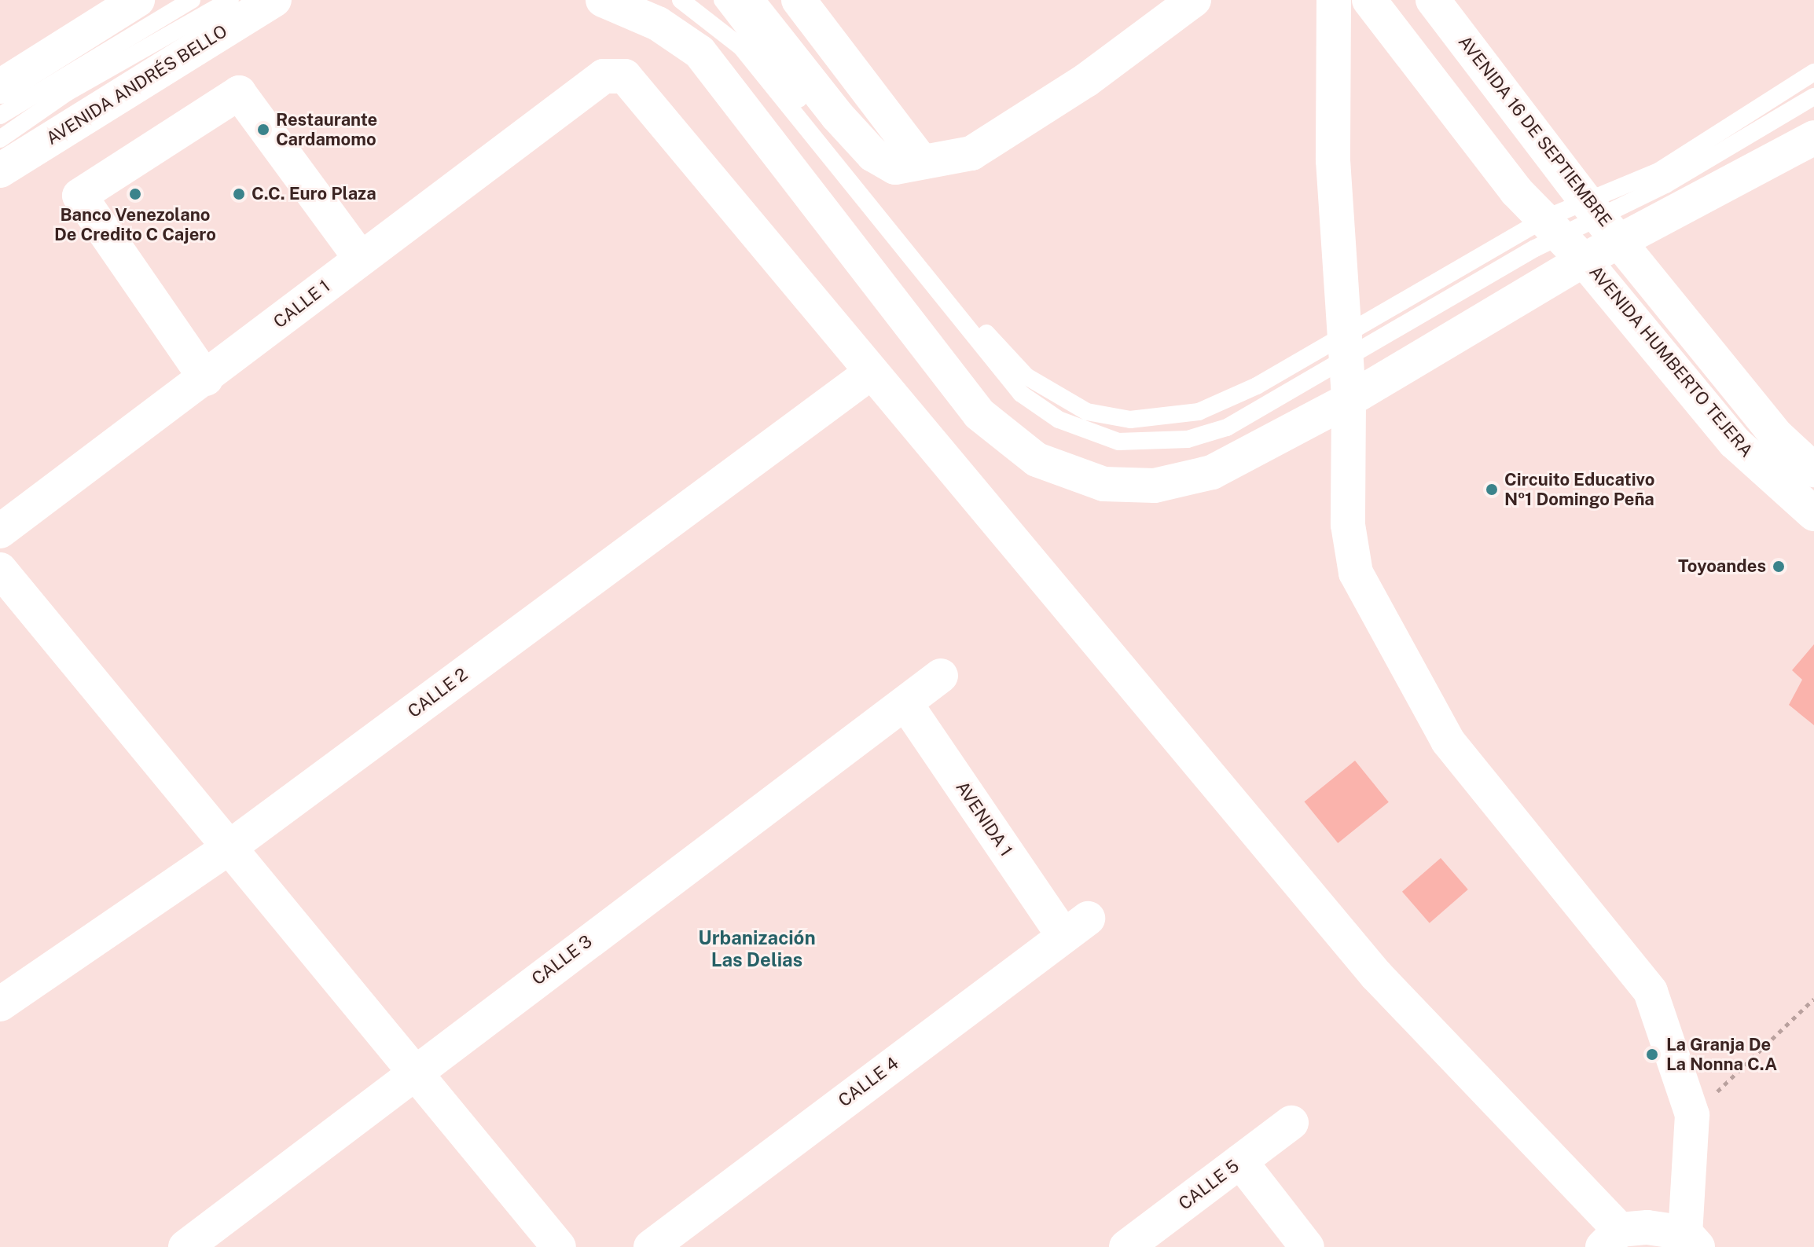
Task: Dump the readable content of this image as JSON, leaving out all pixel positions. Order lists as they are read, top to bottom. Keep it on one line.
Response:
{"streets":{"street":["AVENIDA ANDRÉS BELLO","AVENIDA 16 DE SEPTIEMBRE","CALLE 1","AVENIDA HUMBERTO TEJERA","CALLE 2","AVENIDA 1","CALLE 3","CALLE 4","CALLE 5"]},"crossings":[["AVENIDA 16 DE SEPTIEMBRE","AVENIDA HUMBERTO TEJERA"],["CALLE 1","CALLE 2"],["AVENIDA 1","CALLE 3"],["AVENIDA 1","CALLE 4"]],"districts":["Urbanización Las Delias"],"places":["Restaurante Cardamomo","Banco Venezolano De Credito C Cajero","C.C. Euro Plaza","Circuito Educativo Nº1 Domingo Peña","Toyoandes","La Granja De La Nonna C.A"]}
